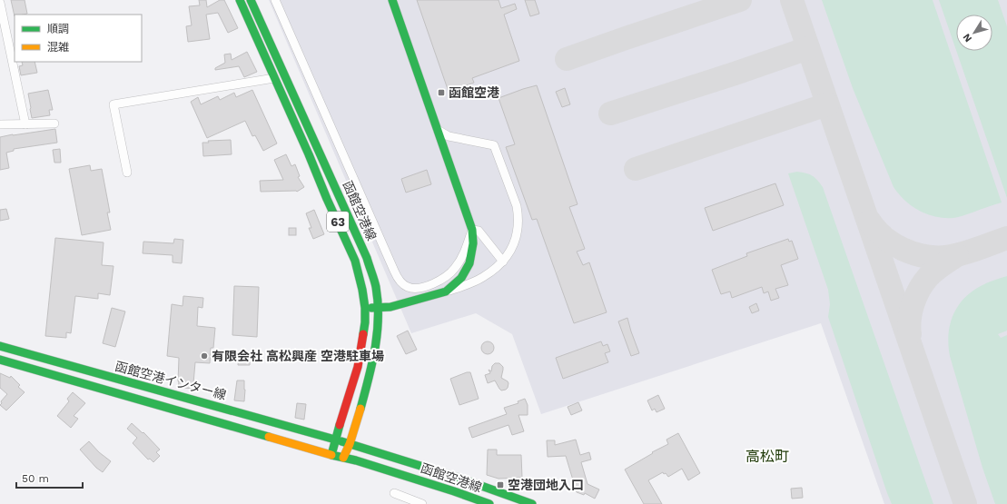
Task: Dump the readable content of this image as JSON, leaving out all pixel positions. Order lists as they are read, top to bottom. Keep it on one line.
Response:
{"streets":{"main road":["函館空港線","63","函館空港インター線"]},"crossings":[["函館空港線","函館空港インター線"]],"districts":["高松町"],"places":{"transit":["函館空港","空港団地入口"],"other":["有限会社 高松興産 空港駐車場"]},"legend":["順調","混雑"],"scale_bar":"50 m","north":"bottom left"}
